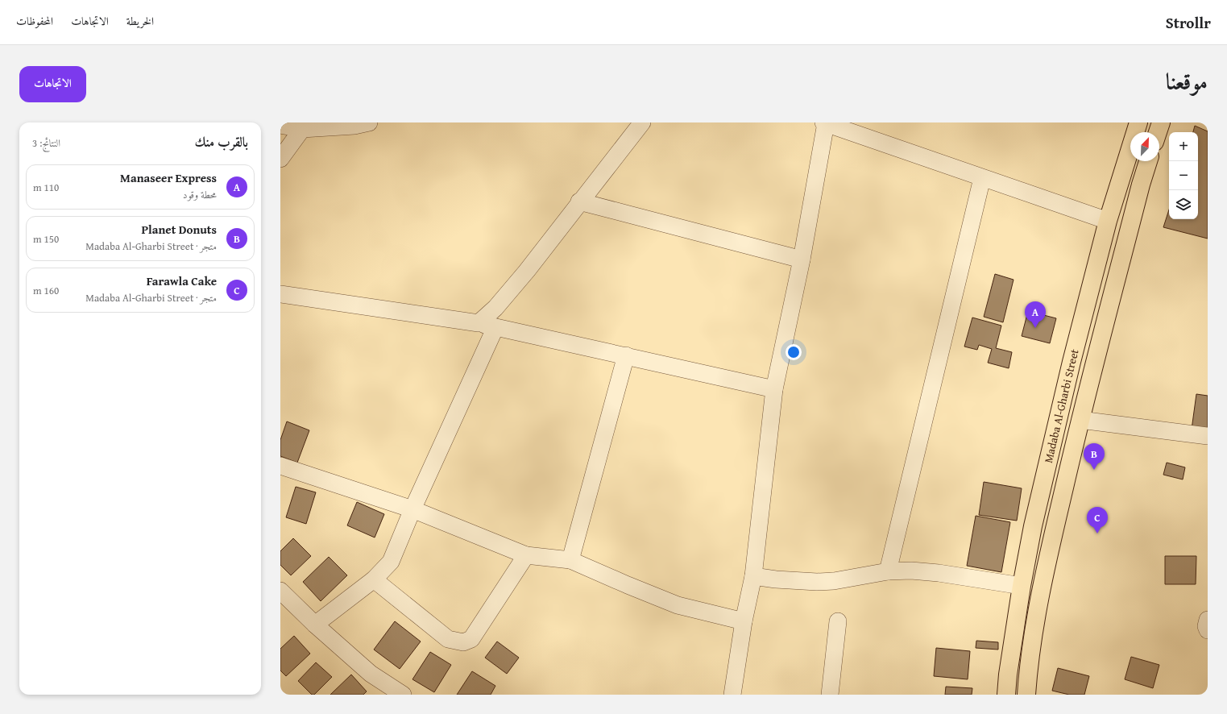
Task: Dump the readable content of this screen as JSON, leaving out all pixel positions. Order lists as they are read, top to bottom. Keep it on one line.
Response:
{"streets":{"main road":["Madaba Al-Gharbi Street"]},"north":"top right","page":{"header":"Strollr","nav":["الخريطة","الاتجاهات","المحفوظات"],"title":"موقعنا","buttons":"الاتجاهات","heading":["بالقرب منك","النتائج: 3"],"map_buttons":["+","−"],"list":[{"mark":"A","name":"Manaseer Express","note":"محطة وقود","value":"110 m"},{"mark":"B","name":"Planet Donuts","note":"متجر · Madaba Al-Gharbi Street","value":"150 m"},{"mark":"C","name":"Farawla Cake","note":"متجر · Madaba Al-Gharbi Street","value":"160 m"}],"pins":["A","B","C"]}}
